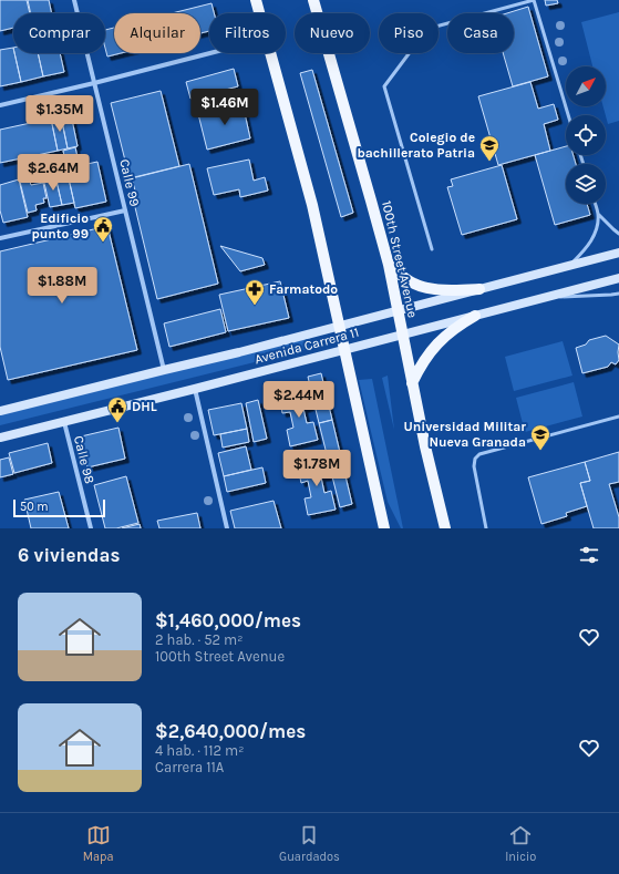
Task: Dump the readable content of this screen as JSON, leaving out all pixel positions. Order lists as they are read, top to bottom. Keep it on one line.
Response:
{"streets":{"main road":["100th Street Avenue","Avenida Carrera 11"],"street":["Calle 99","Calle 98"]},"crossings":[["Calle 99","Avenida Carrera 11"],["100th Street Avenue","Avenida Carrera 11"],["Avenida Carrera 11","Calle 98"]],"places":{"school or university":["Colegio de bachillerato Patria","Universidad Militar Nueva Granada"],"public building":["Edificio punto 99","DHL"],"pharmacy":["Farmatodo"]},"scale_bar":"50 m","north":"top right","page":{"chip":["Comprar","Alquilar","Filtros","Nuevo","Piso","Casa"],"price":["$1.46M","$1.35M","$2.64M","$1.88M","$2.44M","$1.78M"],"scale":"50 m","heading":"6 viviendas","list":[{"name":"$1,460,000/mes","note":"2 hab. · 52 m² · 100th Street Avenue"},{"name":"$2,640,000/mes","note":"4 hab. · 112 m² · Carrera 11A"}],"tabs":["Mapa","Guardados","Inicio"]}}
